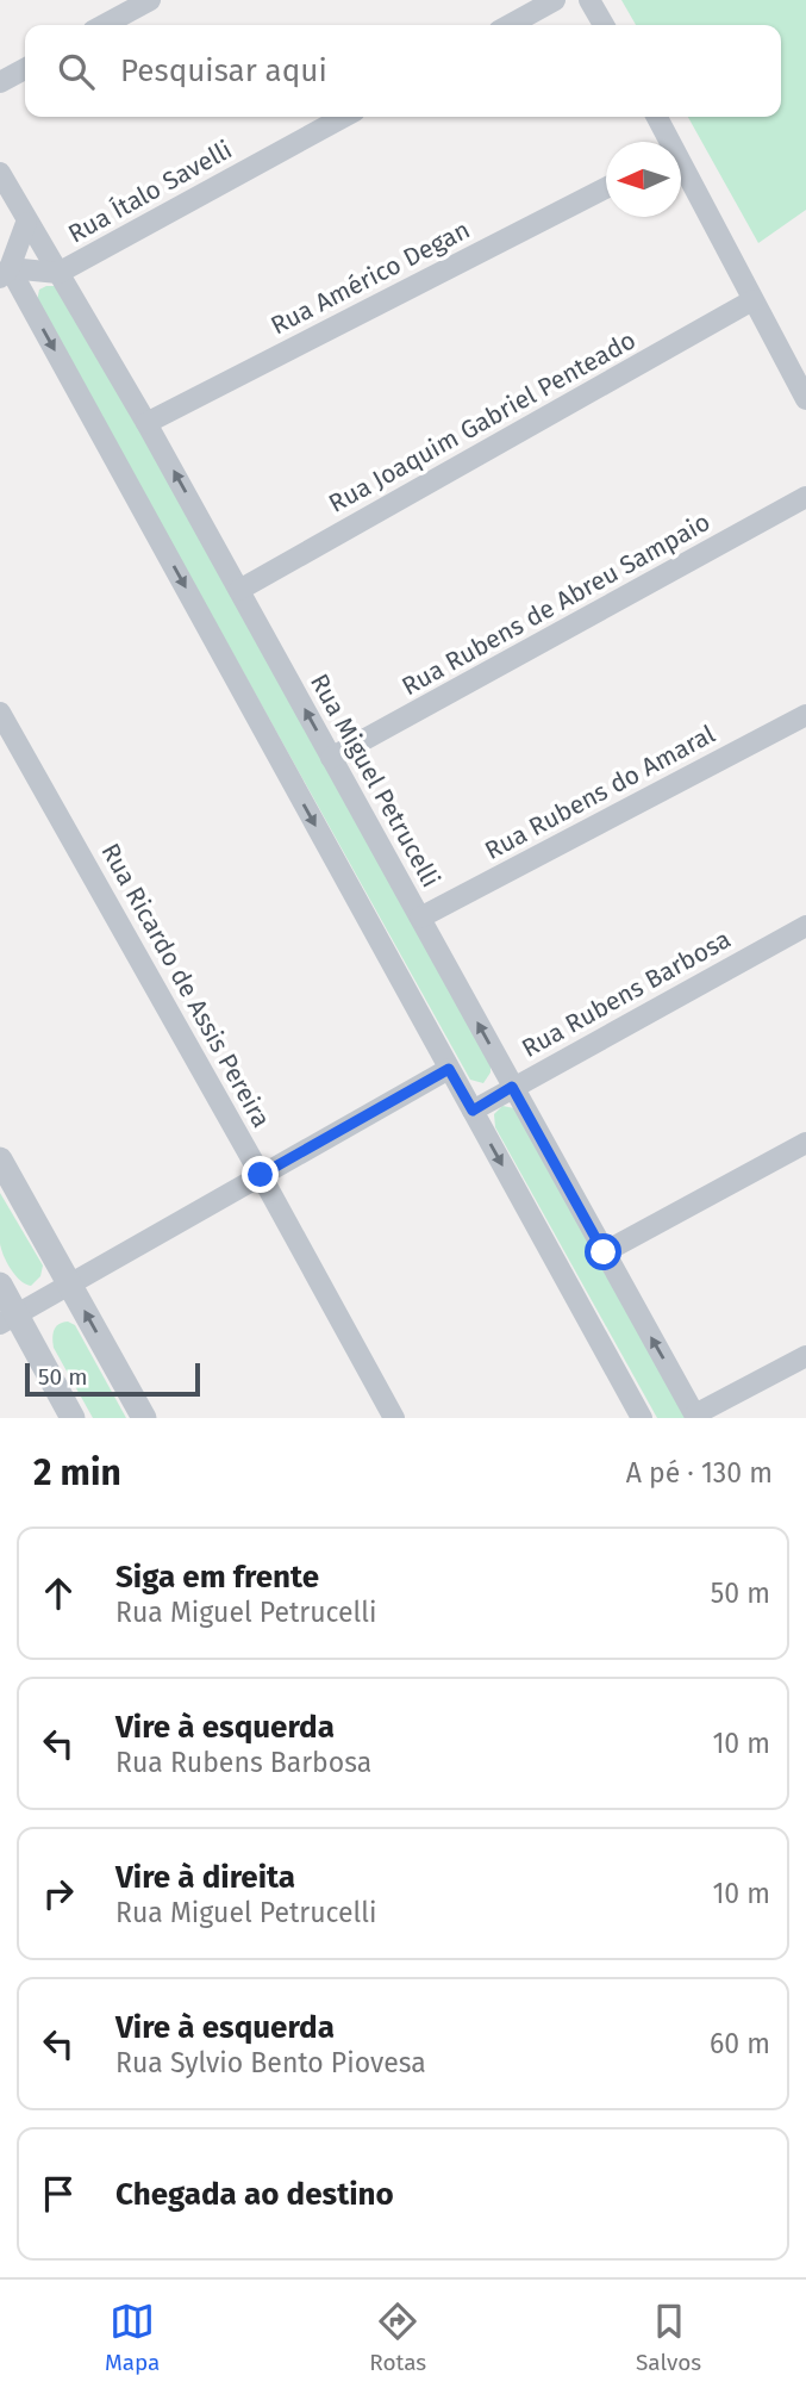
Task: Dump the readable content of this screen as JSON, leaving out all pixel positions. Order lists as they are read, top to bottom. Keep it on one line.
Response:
{"streets":{"street":["Rua Ítalo Savelli","Rua Américo Degan","Rua Joaquim Gabriel Penteado","Rua Rubens de Abreu Sampaio","Rua Miguel Petrucelli","Rua Rubens do Amaral","Rua Ricardo de Assis Pereira","Rua Rubens Barbosa"]},"crossings":[["Rua Ítalo Savelli","Rua Miguel Petrucelli"],["Rua Américo Degan","Rua Miguel Petrucelli"],["Rua Joaquim Gabriel Penteado","Rua Miguel Petrucelli"],["Rua Rubens de Abreu Sampaio","Rua Miguel Petrucelli"],["Rua Miguel Petrucelli","Rua Rubens do Amaral"],["Rua Miguel Petrucelli","Rua Rubens Barbosa"]],"scale_bar":"50 m","north":"left","page":{"search":"Pesquisar aqui","scale":"50 m","heading":["2 min","A pé · 130 m"],"list":[["Siga em frente","Rua Miguel Petrucelli","50 m"],["Vire à esquerda","Rua Rubens Barbosa","10 m"],["Vire à direita","Rua Miguel Petrucelli","10 m"],["Vire à esquerda","Rua Sylvio Bento Piovesa","60 m"],"Chegada ao destino"],"nav":["Mapa","Rotas","Salvos"]}}
